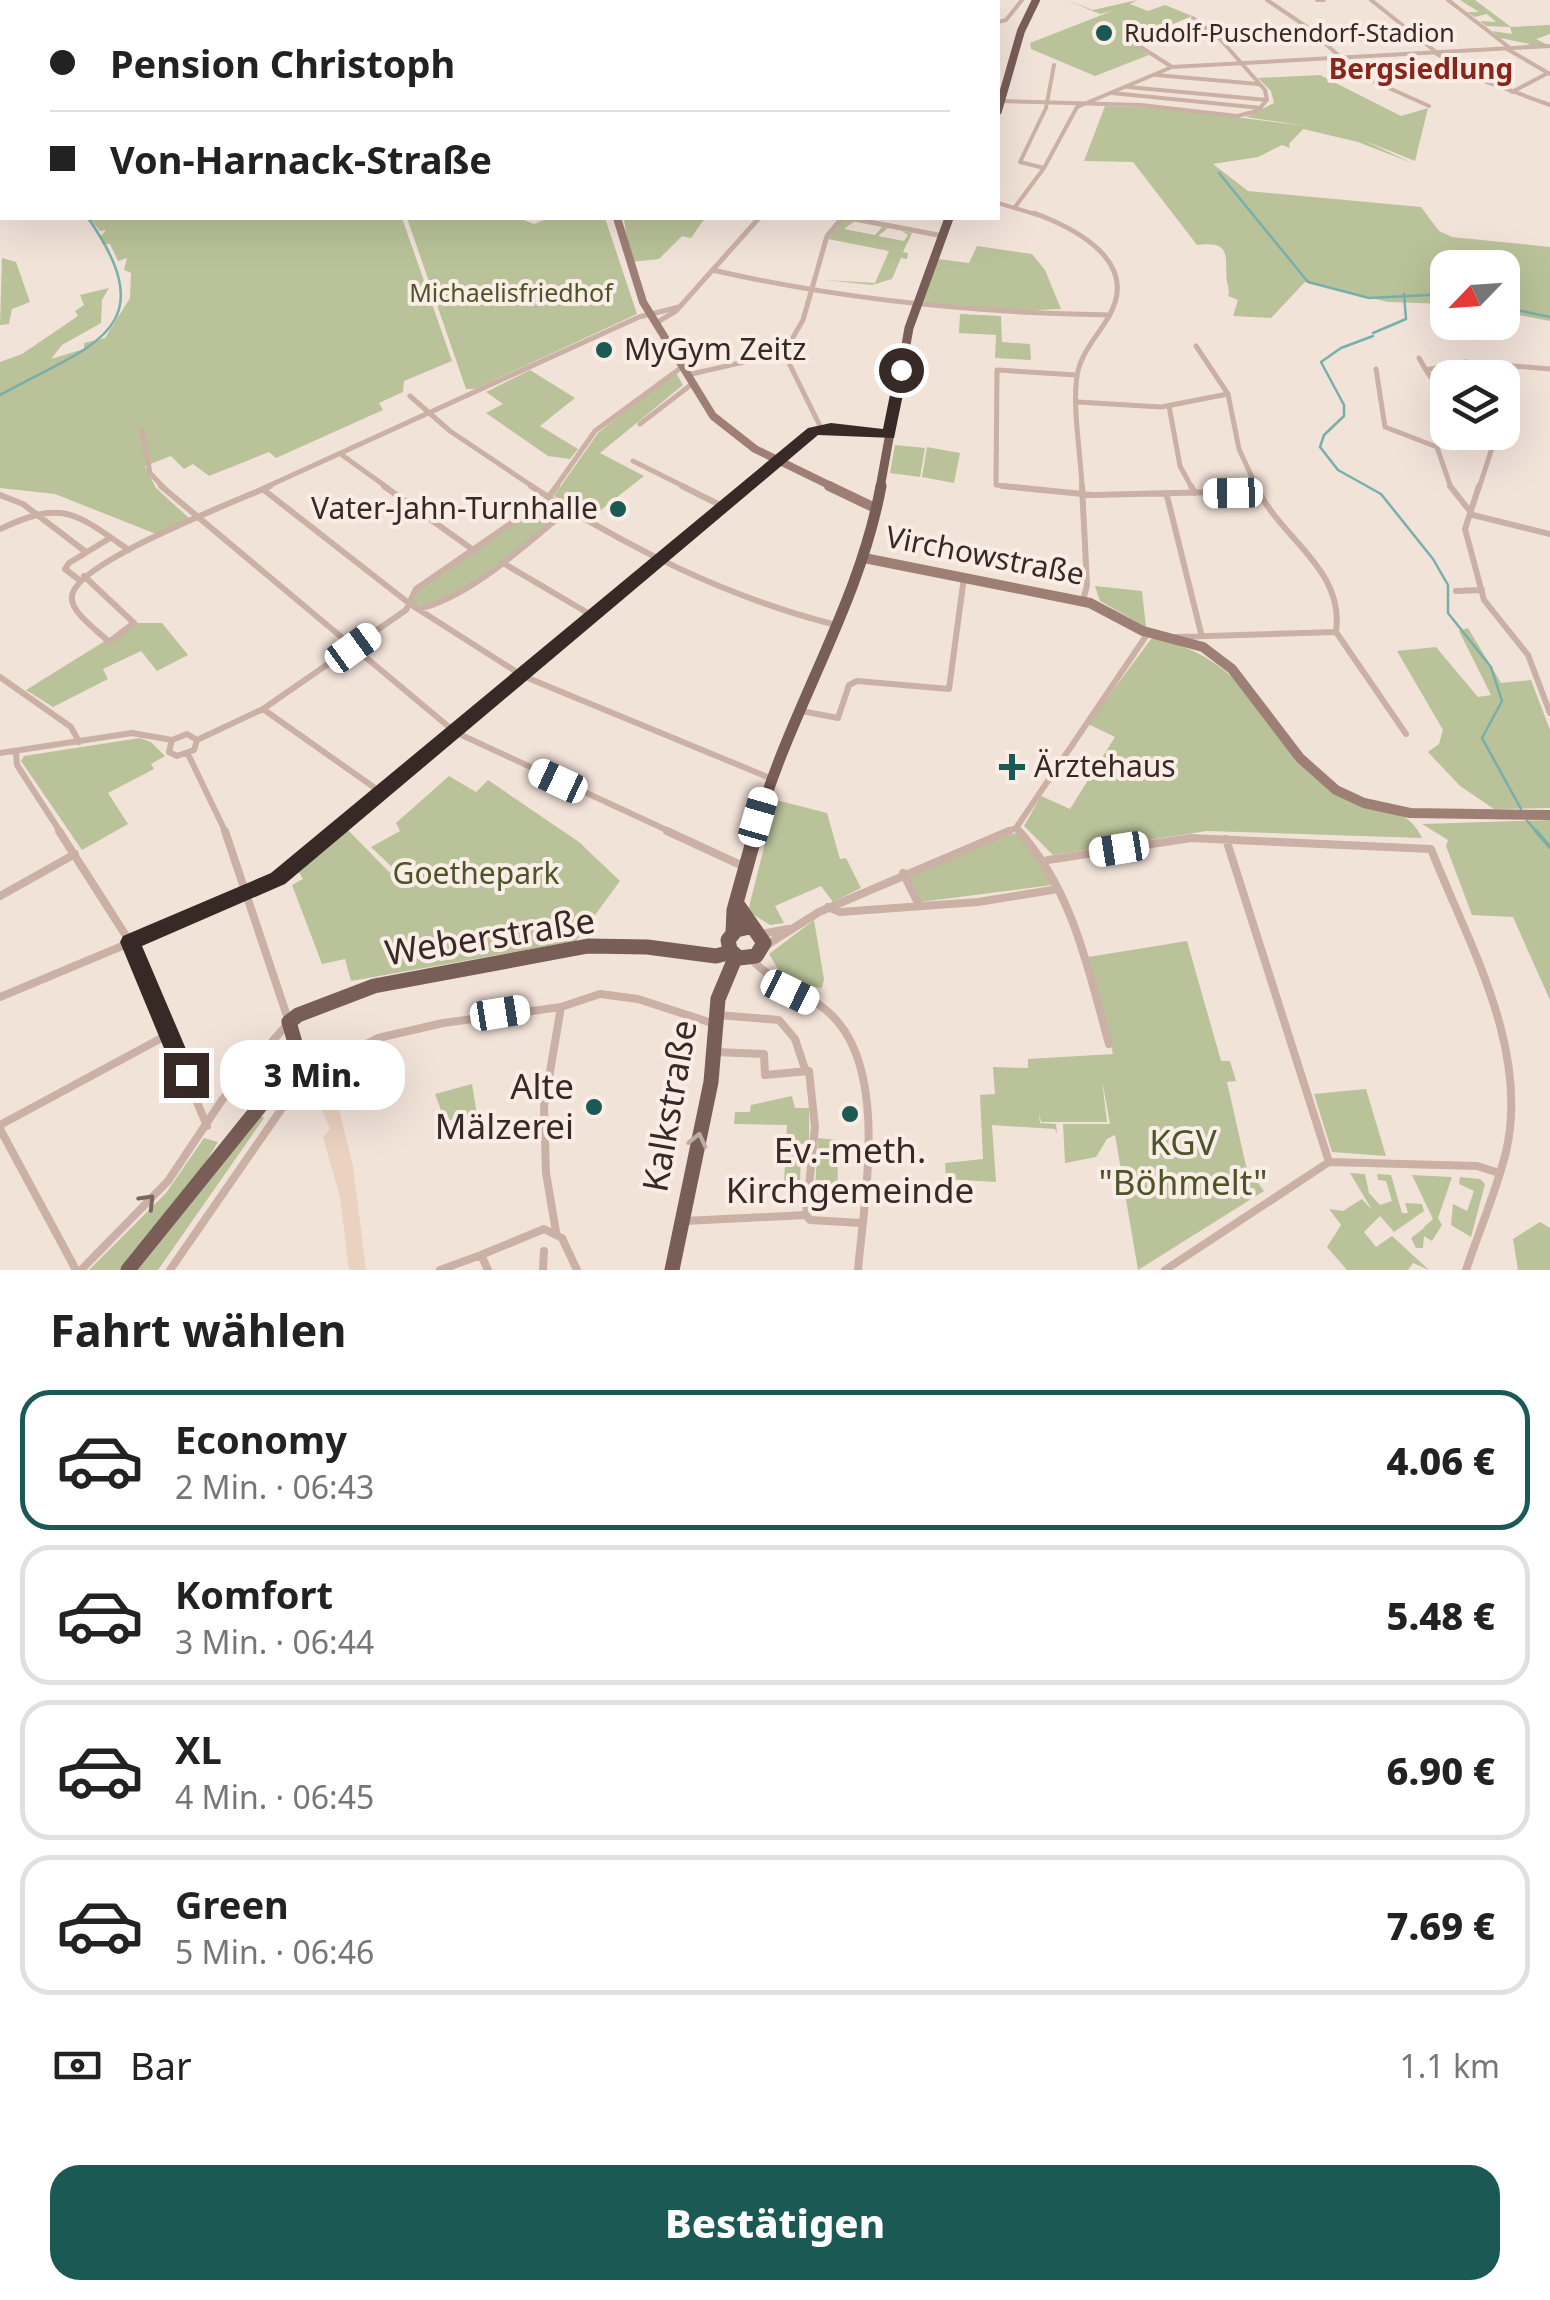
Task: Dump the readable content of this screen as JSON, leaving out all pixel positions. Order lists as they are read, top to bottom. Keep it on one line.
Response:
{"streets":{"main road":["Weberstraße","Kalkstraße"],"street":["Virchowstraße"]},"crossings":[["Virchowstraße","Kalkstraße"],["Weberstraße","Kalkstraße"]],"districts":["Bergsiedlung"],"parks":["Michaelisfriedhof","Goethepark","KGV \"Böhmelt\""],"places":{"other":["Rudolf-Puschendorf-Stadion","MyGym Zeitz","Vater-Jahn-Turnhalle","Alte Mälzerei","Ev.-meth. Kirchgemeinde"],"health":["Ärztehaus"]},"north":"bottom left","page":{"banner":["Pension Christoph","Von-Harnack-Straße"],"bubble":"3 Min.","heading":"Fahrt wählen","list":[{"name":"Economy","note":"2 Min. · 06:43","value":"4.06 €"},{"name":"Komfort","note":"3 Min. · 06:44","value":"5.48 €"},{"name":"XL","note":"4 Min. · 06:45","value":"6.90 €"},{"name":"Green","note":"5 Min. · 06:46","value":"7.69 €"}],"pay":["Bar","1.1 km"],"buttons":"Bestätigen"}}
